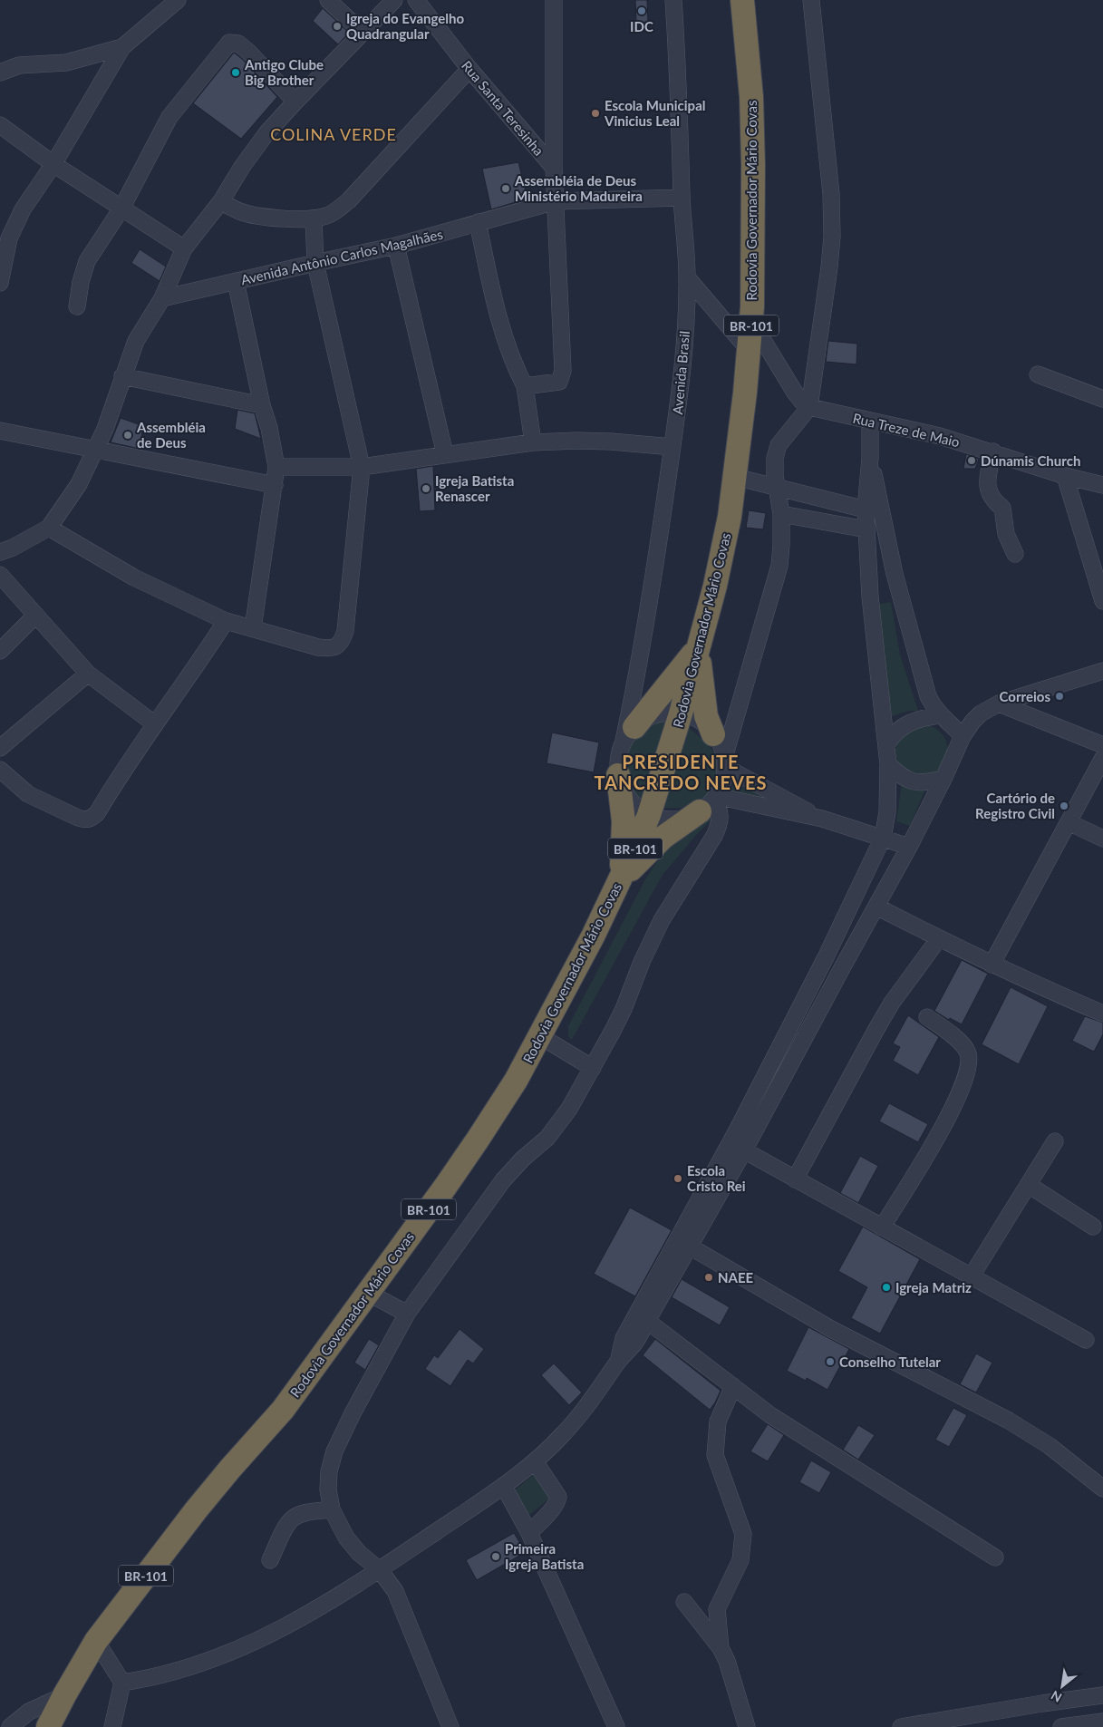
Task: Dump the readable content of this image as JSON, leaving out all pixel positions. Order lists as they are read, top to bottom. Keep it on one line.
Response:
{"streets":{"highway":["Rodovia Governador Mário Covas","BR-101"],"street":["Rua Santa Teresinha","Avenida Antônio Carlos Magalhães","Avenida Brasil","Rua Treze de Maio"]},"crossings":[["Rua Santa Teresinha","Avenida Antônio Carlos Magalhães"],["Avenida Antônio Carlos Magalhães","Avenida Brasil"]],"districts":["COLINA VERDE","PRESIDENTE TANCREDO NEVES"],"places":["IDC","Igreja do Evangelho Quadrangular","Antigo Clube Big Brother","Escola Municipal Vinicius Leal","Assembléia de Deus Ministério Madureira","Assembléia de Deus","Dúnamis Church","Igreja Batista Renascer","Correios","Cartório de Registro Civil","Escola Cristo Rei","NAEE","Igreja Matriz","Conselho Tutelar","Primeira Igreja Batista"],"north":"bottom left"}
